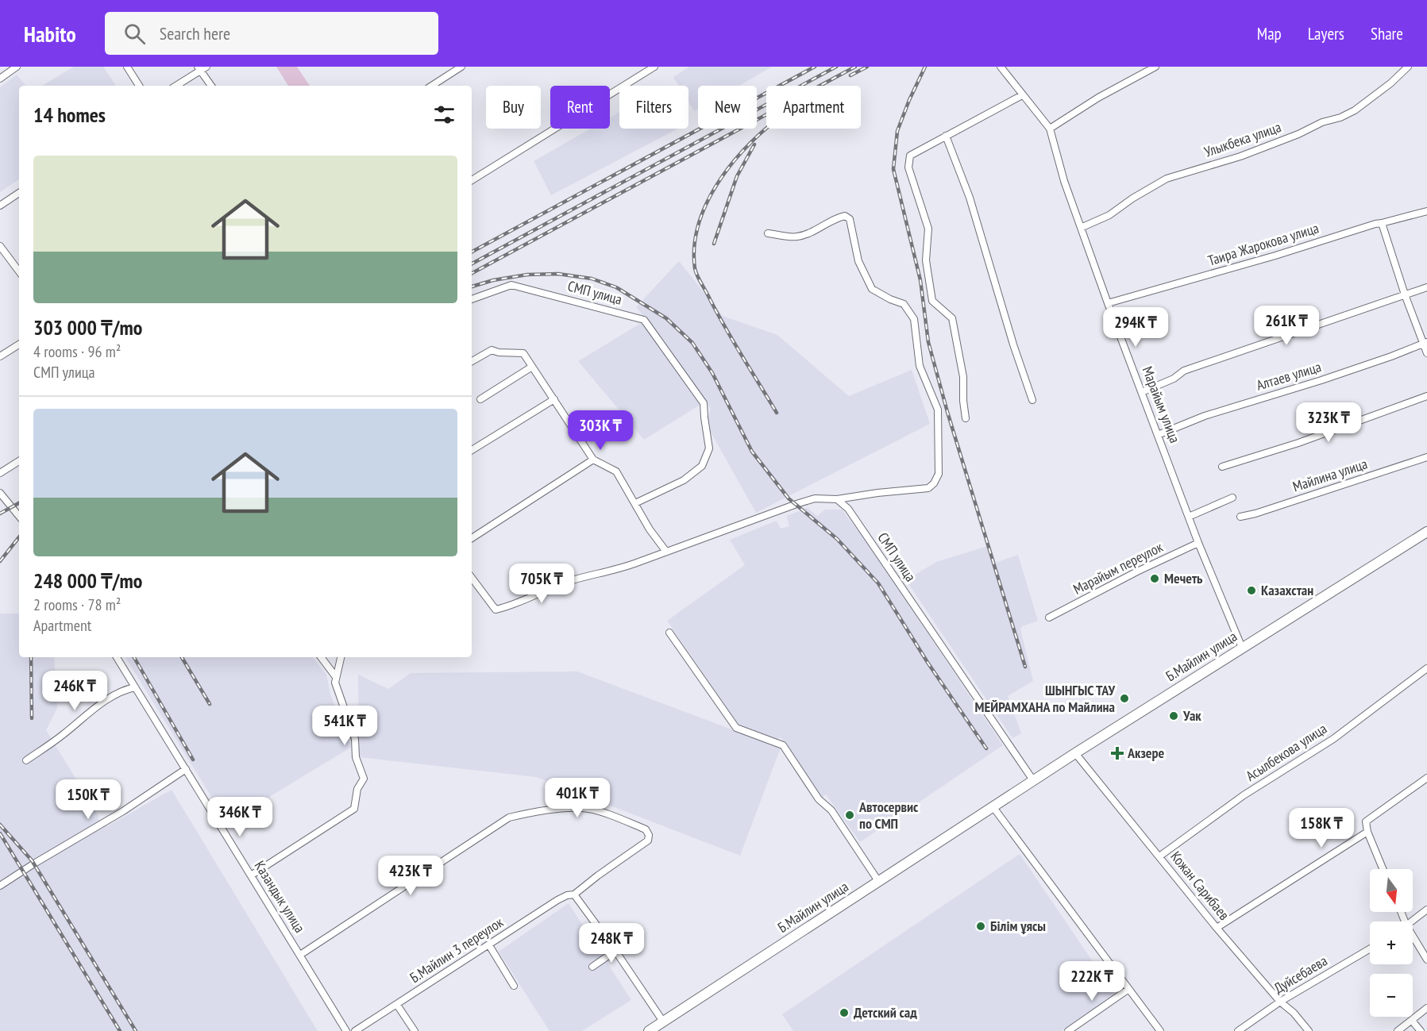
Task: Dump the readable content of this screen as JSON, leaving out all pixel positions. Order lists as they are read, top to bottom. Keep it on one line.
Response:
{"streets":{"street":["Улыкбека улица","Таира Жарокова улица","СМП улица","Алтаев улица","Марайым улица","Майлина улица","Марайым переулок","Б.Майлин улица","Асылбекова улица","Кожан Сарибаев","Казандык улица","Б.Майлин 3 переулок","Дуйсебаева"]},"crossings":[["Улыкбека улица","Марайым улица"],["Таира Жарокова улица","Марайым улица"],["СМП улица","Б.Майлин улица"],["Алтаев улица","Марайым улица"],["Марайым улица","Марайым переулок"],["Марайым улица","Б.Майлин улица"],["Б.Майлин улица","Кожан Сарибаев"],["Асылбекова улица","Кожан Сарибаев"],["Кожан Сарибаев","Дуйсебаева"],["Казандык улица","Б.Майлин 3 переулок"]],"places":{"other":["Мечеть","Казахстан","ШЫНГЫС ТАУ МЕЙРАМХАНА по Майлина","Уак","Автосервис по СМП","Білім ұясы","Детский сад"],"health":["Акзере"]},"north":"bottom","page":{"header":"Habito","search":"Search here","nav":["Map","Layers","Share"],"chip":["Buy","Rent","Filters","New","Apartment"],"heading":"14 homes","list":[{"name":"303 000 ₸/mo","note":"4 rooms · 96 m² · СМП улица"},{"name":"248 000 ₸/mo","note":"2 rooms · 78 m² · Apartment"}],"price":["261K ₸","294K ₸","323K ₸","303K ₸","705K ₸","246K ₸","541K ₸","401K ₸","150K ₸","346K ₸","158K ₸","423K ₸","248K ₸","222K ₸"],"map_buttons":["+","−"]}}
